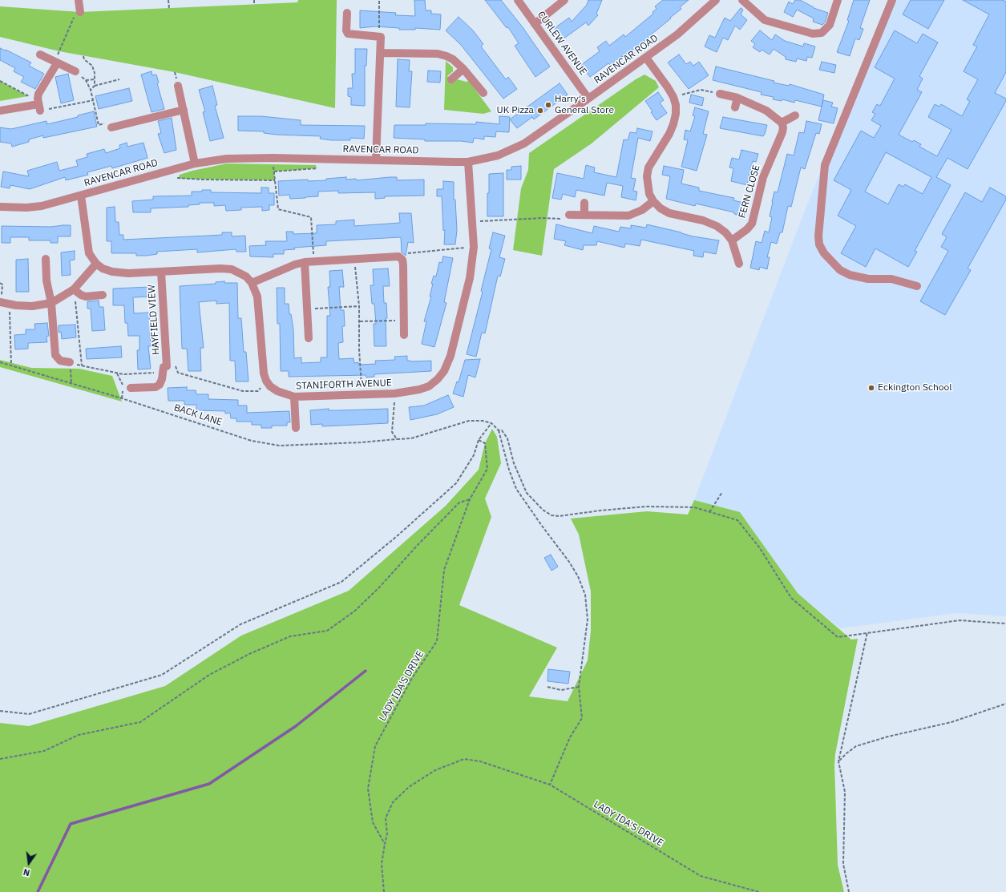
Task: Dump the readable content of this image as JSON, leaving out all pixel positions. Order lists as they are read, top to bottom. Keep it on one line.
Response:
{"streets":{"street":["CURLEW AVENUE","RAVENCAR ROAD","FERN CLOSE","HAYFIELD VIEW","STANIFORTH AVENUE"],"path":["BACK LANE","LADY IDA'S DRIVE"]},"crossings":[["CURLEW AVENUE","RAVENCAR ROAD"],["RAVENCAR ROAD","STANIFORTH AVENUE"]],"places":["Harry's General Store","UK Pizza","Eckington School"],"north":"bottom"}
